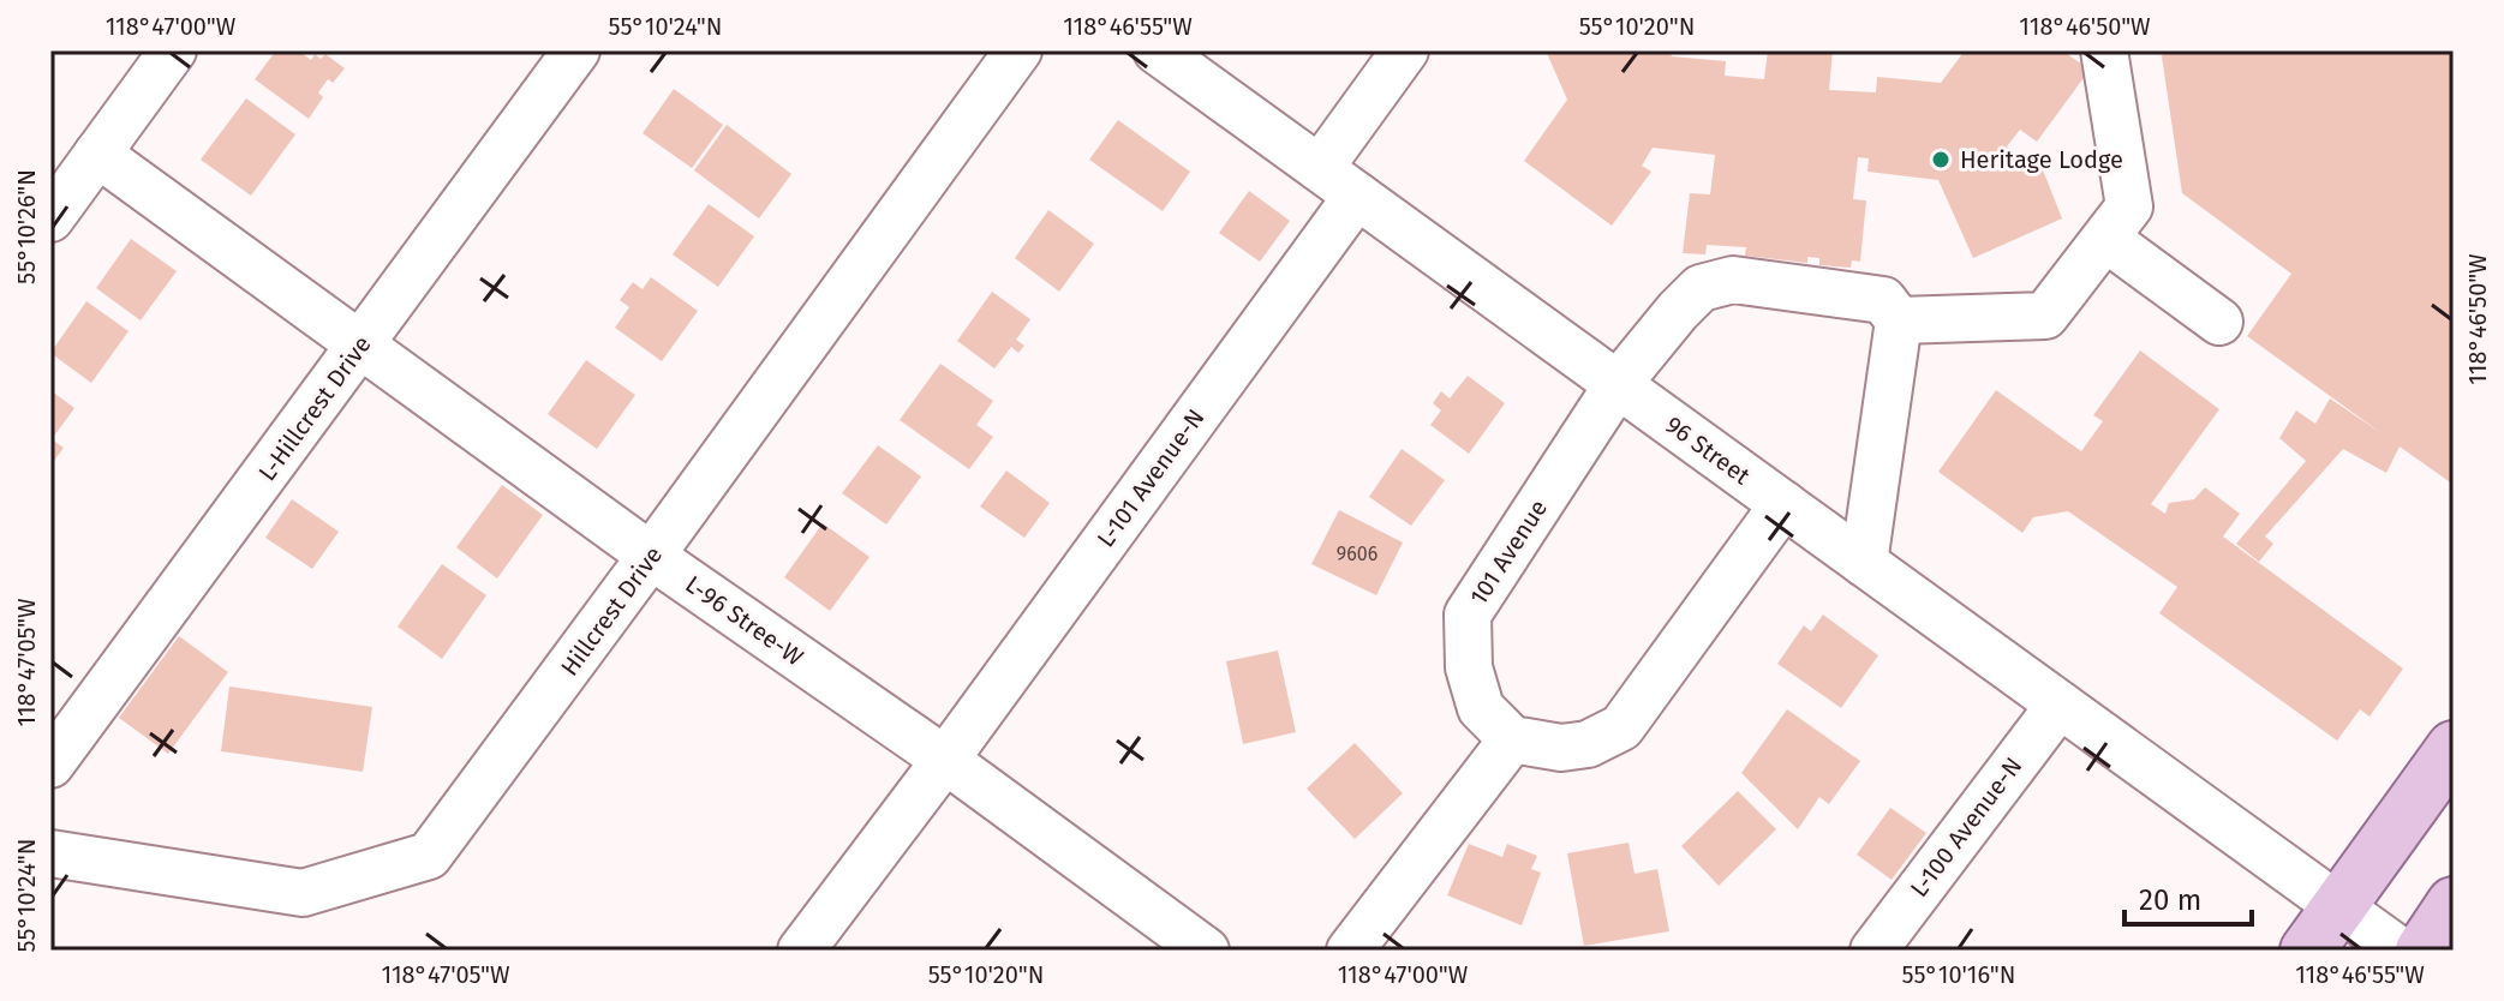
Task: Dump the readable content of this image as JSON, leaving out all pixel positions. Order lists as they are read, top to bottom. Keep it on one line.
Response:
{"streets":{"street":["L-Hillcrest Drive","96 Street","L-101 Avenue-N","101 Avenue","Hillcrest Drive","L-96 Stree-W","L-100 Avenue-N"]},"crossings":[["L-Hillcrest Drive","L-96 Stree-W"],["96 Street","L-101 Avenue-N"],["96 Street","101 Avenue"],["96 Street","L-100 Avenue-N"],["L-101 Avenue-N","L-96 Stree-W"],["Hillcrest Drive","L-96 Stree-W"]],"places":["Heritage Lodge"],"house_numbers":["9606"],"scale_bar":"20 m","coordinates":["118°47'00\"W","55°10'24\"N","118°46'55\"W","55°10'20\"N","118°46'50\"W","55°10'26\"N","118°47'05\"W","55°10'16\"N"]}
